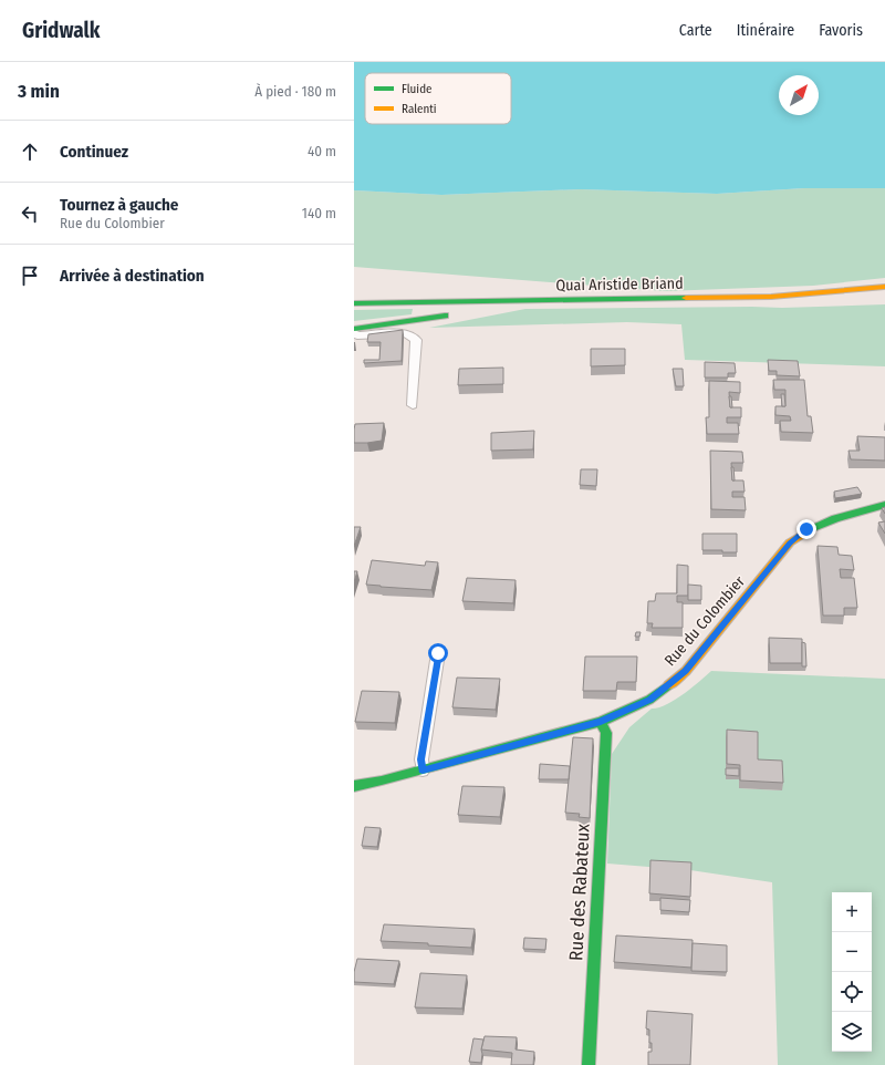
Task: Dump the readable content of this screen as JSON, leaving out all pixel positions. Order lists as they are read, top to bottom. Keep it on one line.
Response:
{"streets":{"street":["Quai Aristide Briand","Rue du Colombier","Rue des Rabateux"]},"crossings":[["Rue du Colombier","Rue des Rabateux"]],"legend":["Fluide","Ralenti"],"north":"top right","page":{"header":"Gridwalk","nav":["Carte","Itinéraire","Favoris"],"heading":["3 min","À pied · 180 m"],"list":[["Continuez","40 m"],["Tournez à gauche","Rue du Colombier","140 m"],"Arrivée à destination"],"map_buttons":["+","−"]}}
